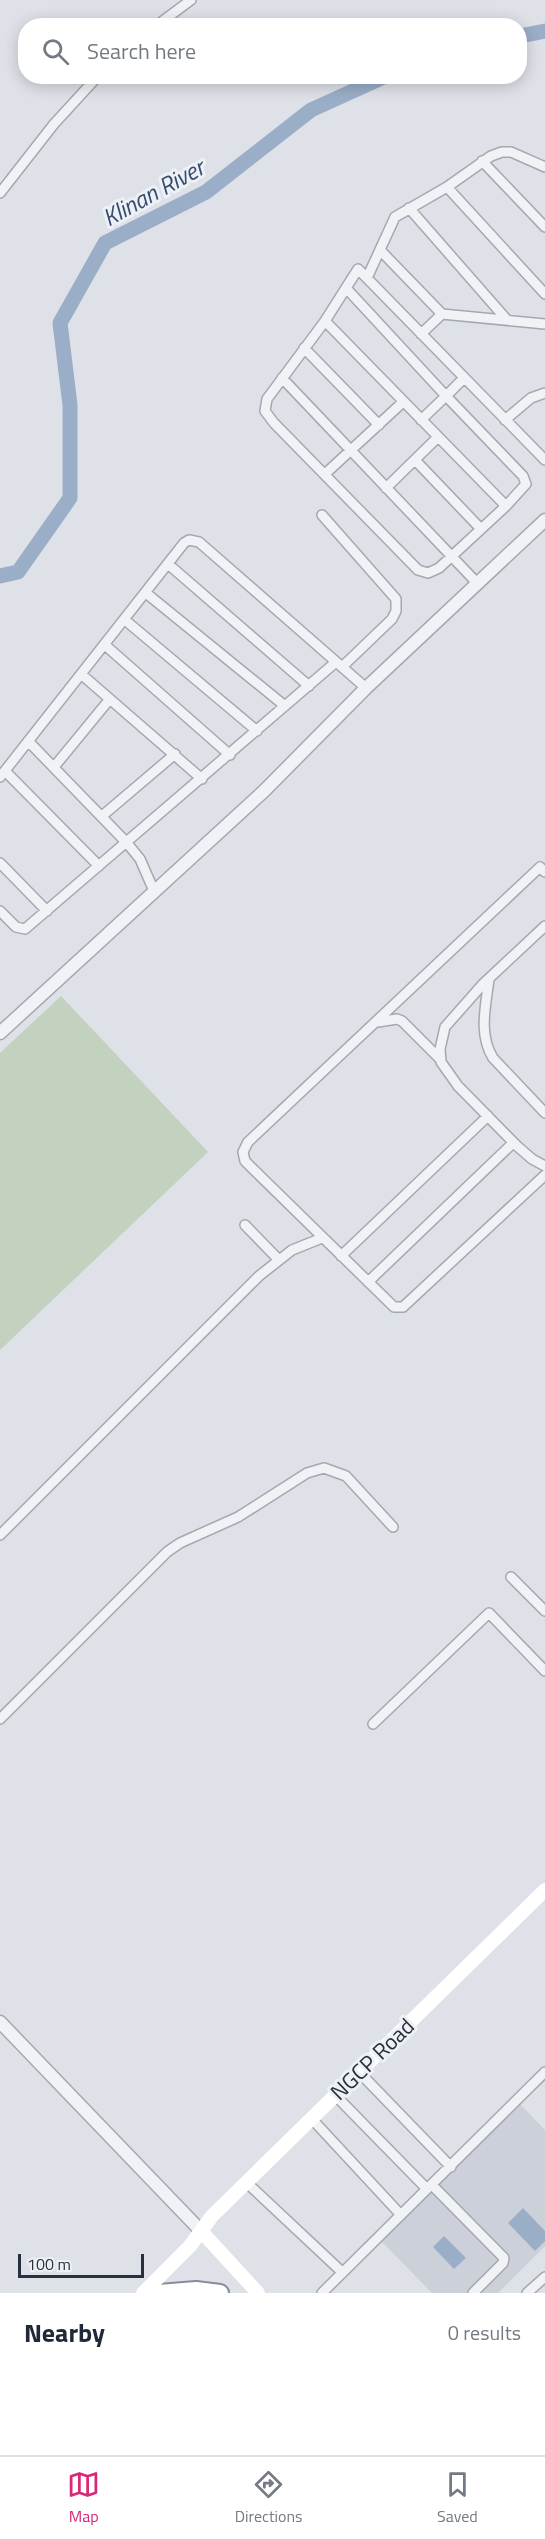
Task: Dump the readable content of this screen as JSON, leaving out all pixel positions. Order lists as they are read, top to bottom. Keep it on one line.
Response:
{"streets":{"main road":["NGCP Road"]},"water":["Klinan River"],"scale_bar":"100 m","page":{"search":"Search here","scale":"100 m","heading":["Nearby","0 results"],"nav":["Map","Directions","Saved"]}}
